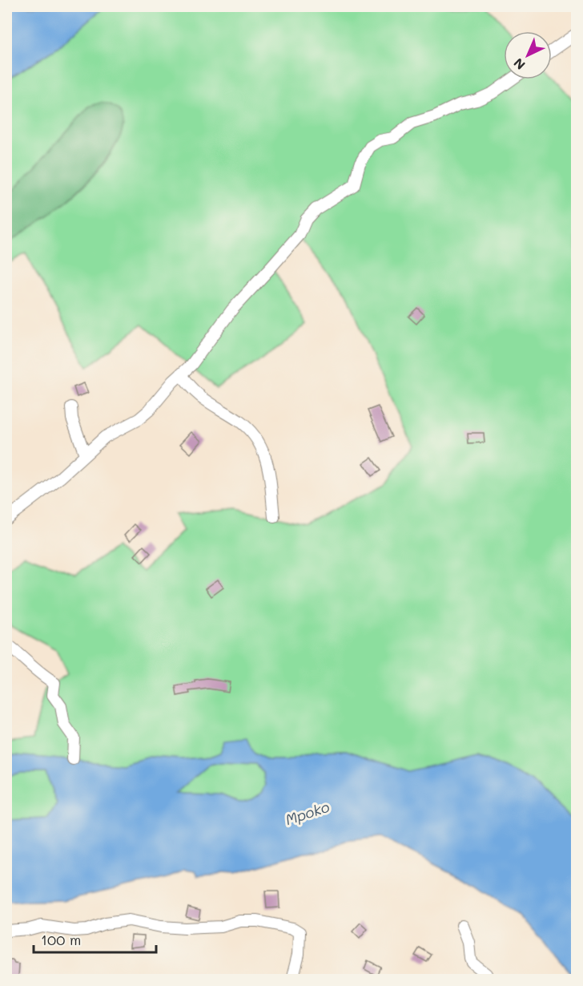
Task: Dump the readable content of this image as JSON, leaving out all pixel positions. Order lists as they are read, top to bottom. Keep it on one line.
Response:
{"water":["Mpoko"],"scale_bar":"100 m","north":"bottom left"}
